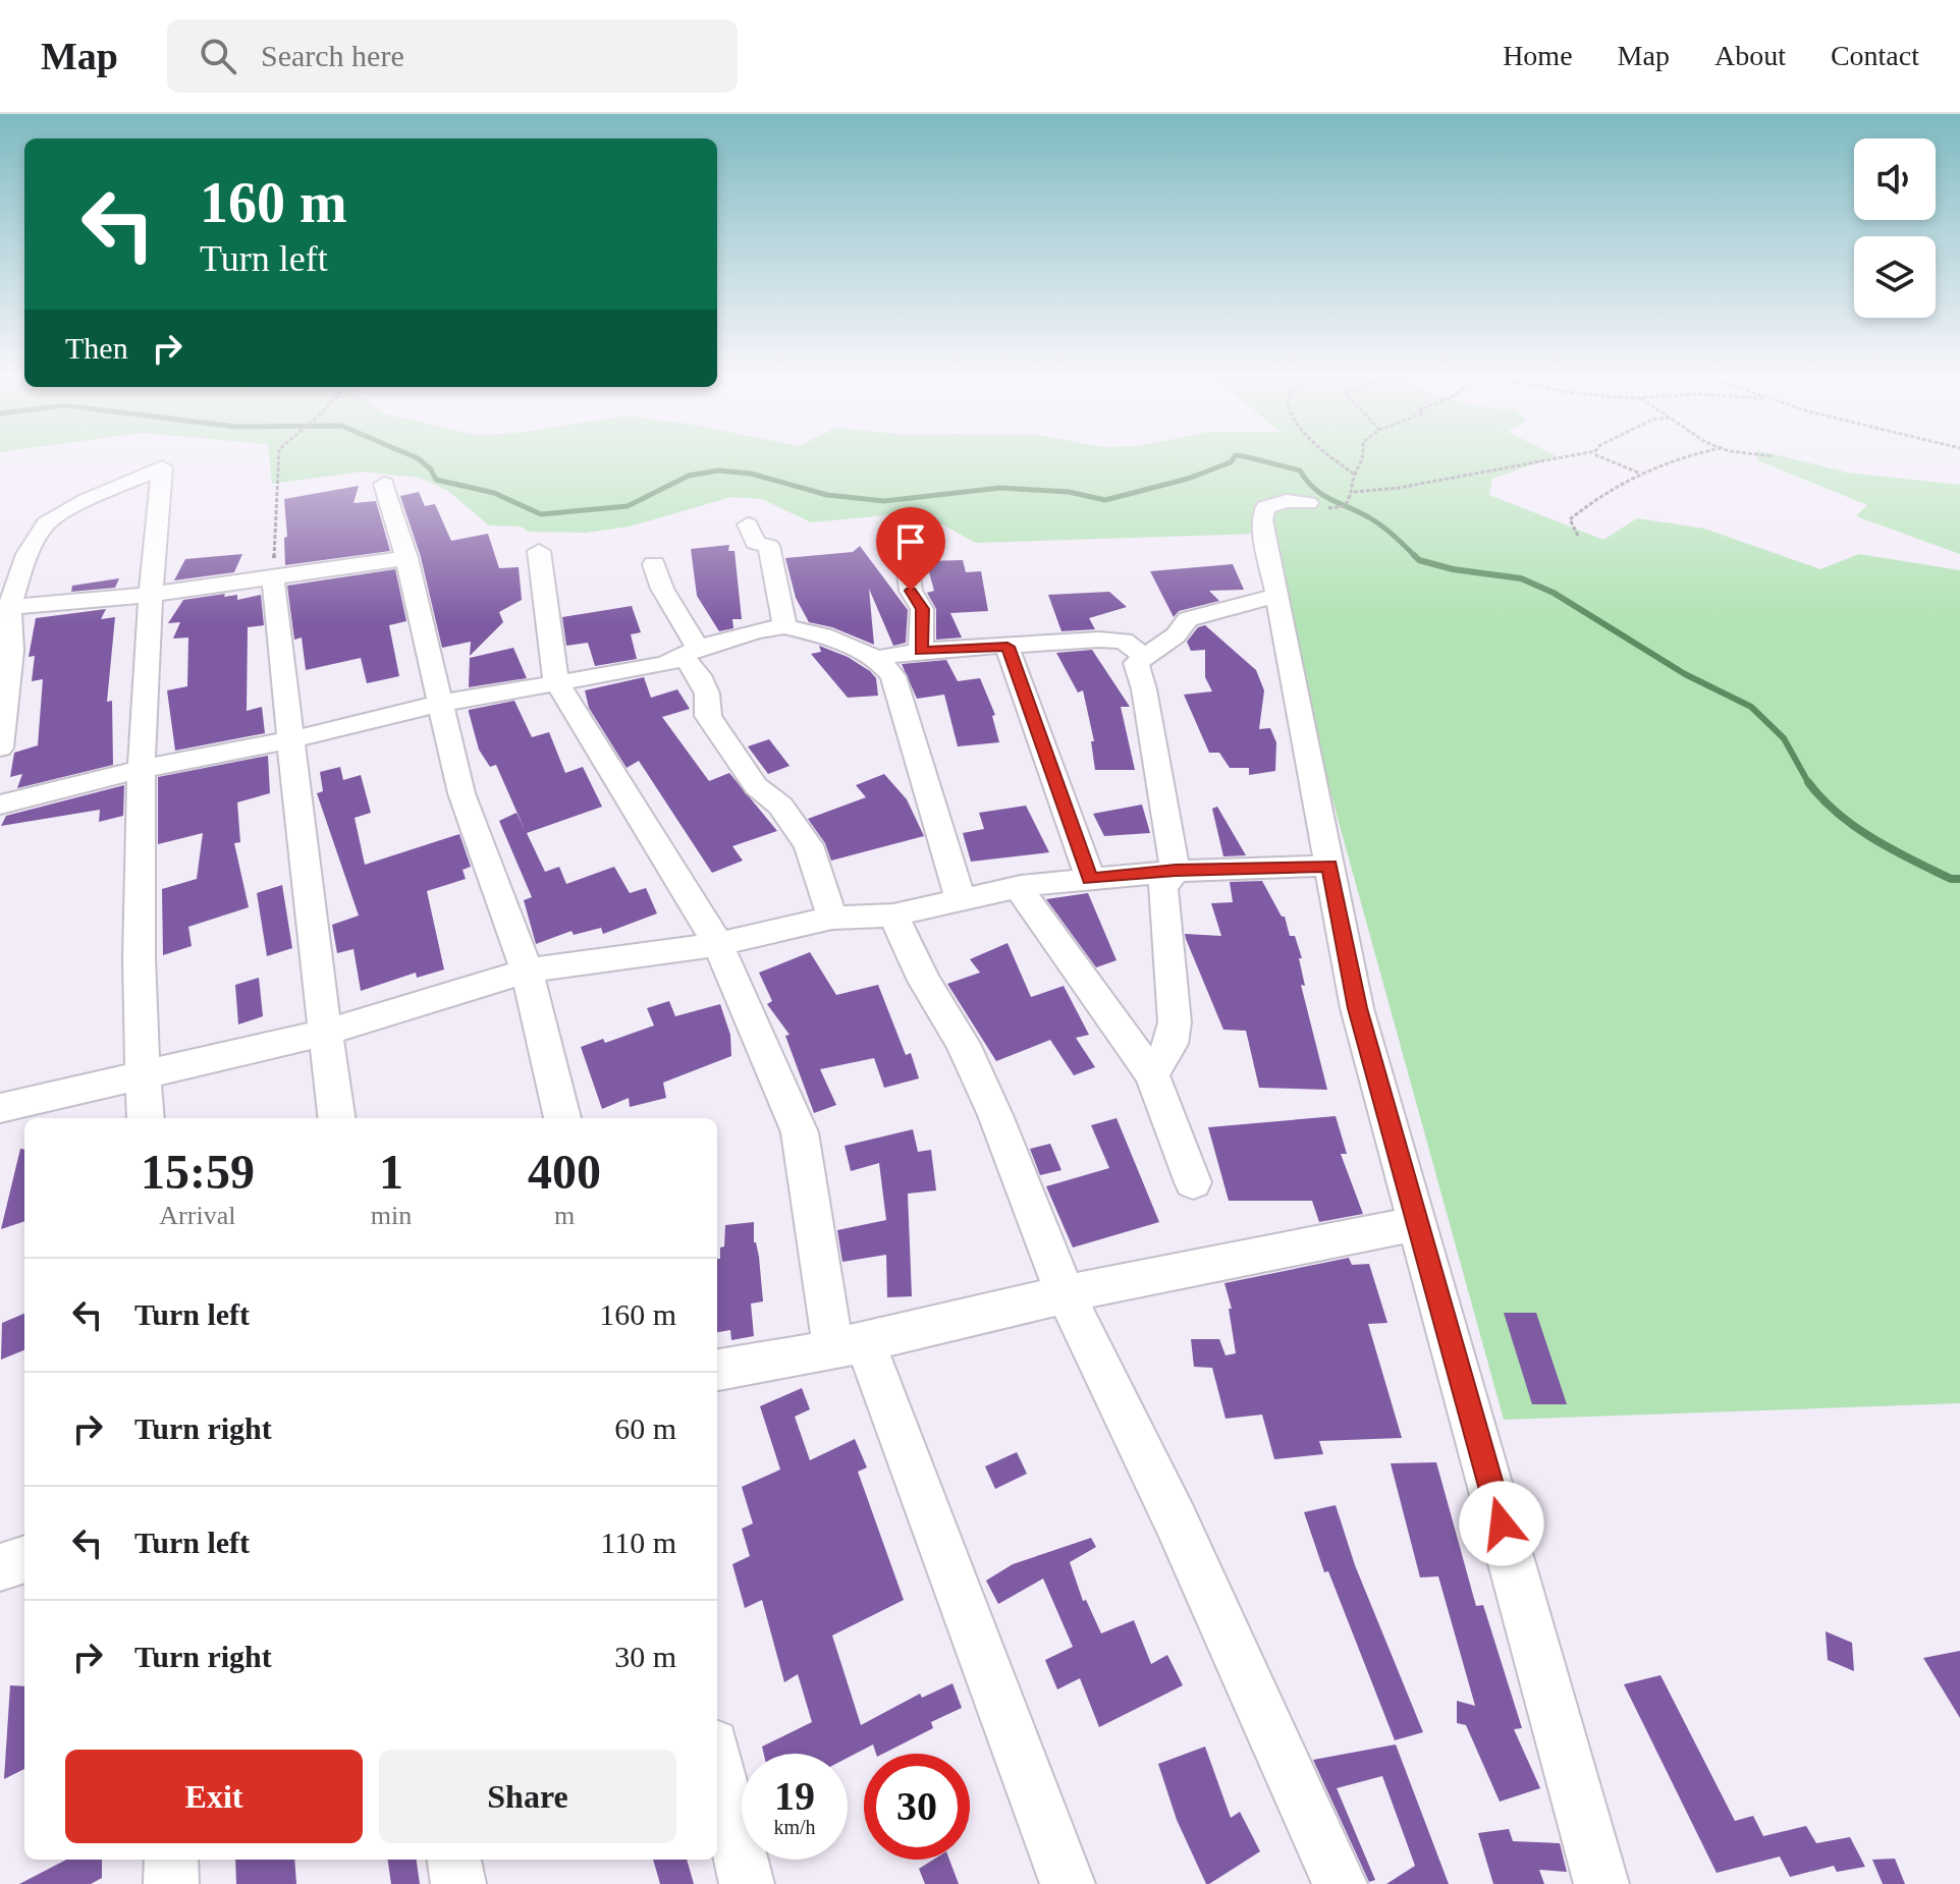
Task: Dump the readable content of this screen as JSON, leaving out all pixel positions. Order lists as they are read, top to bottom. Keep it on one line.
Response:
{"page":{"header":"Map","search":"Search here","nav":["Home","Map","About","Contact"],"turn":["160 m","Turn left"],"then":"Then","eta":["15:59","Arrival","1","min","400","m"],"list":[{"name":"Turn left","value":"160 m"},{"name":"Turn right","value":"60 m"},{"name":"Turn left","value":"110 m"},{"name":"Turn right","value":"30 m"}],"buttons":["Exit","Share"],"speed":"19 km/h","limit":"30"}}
